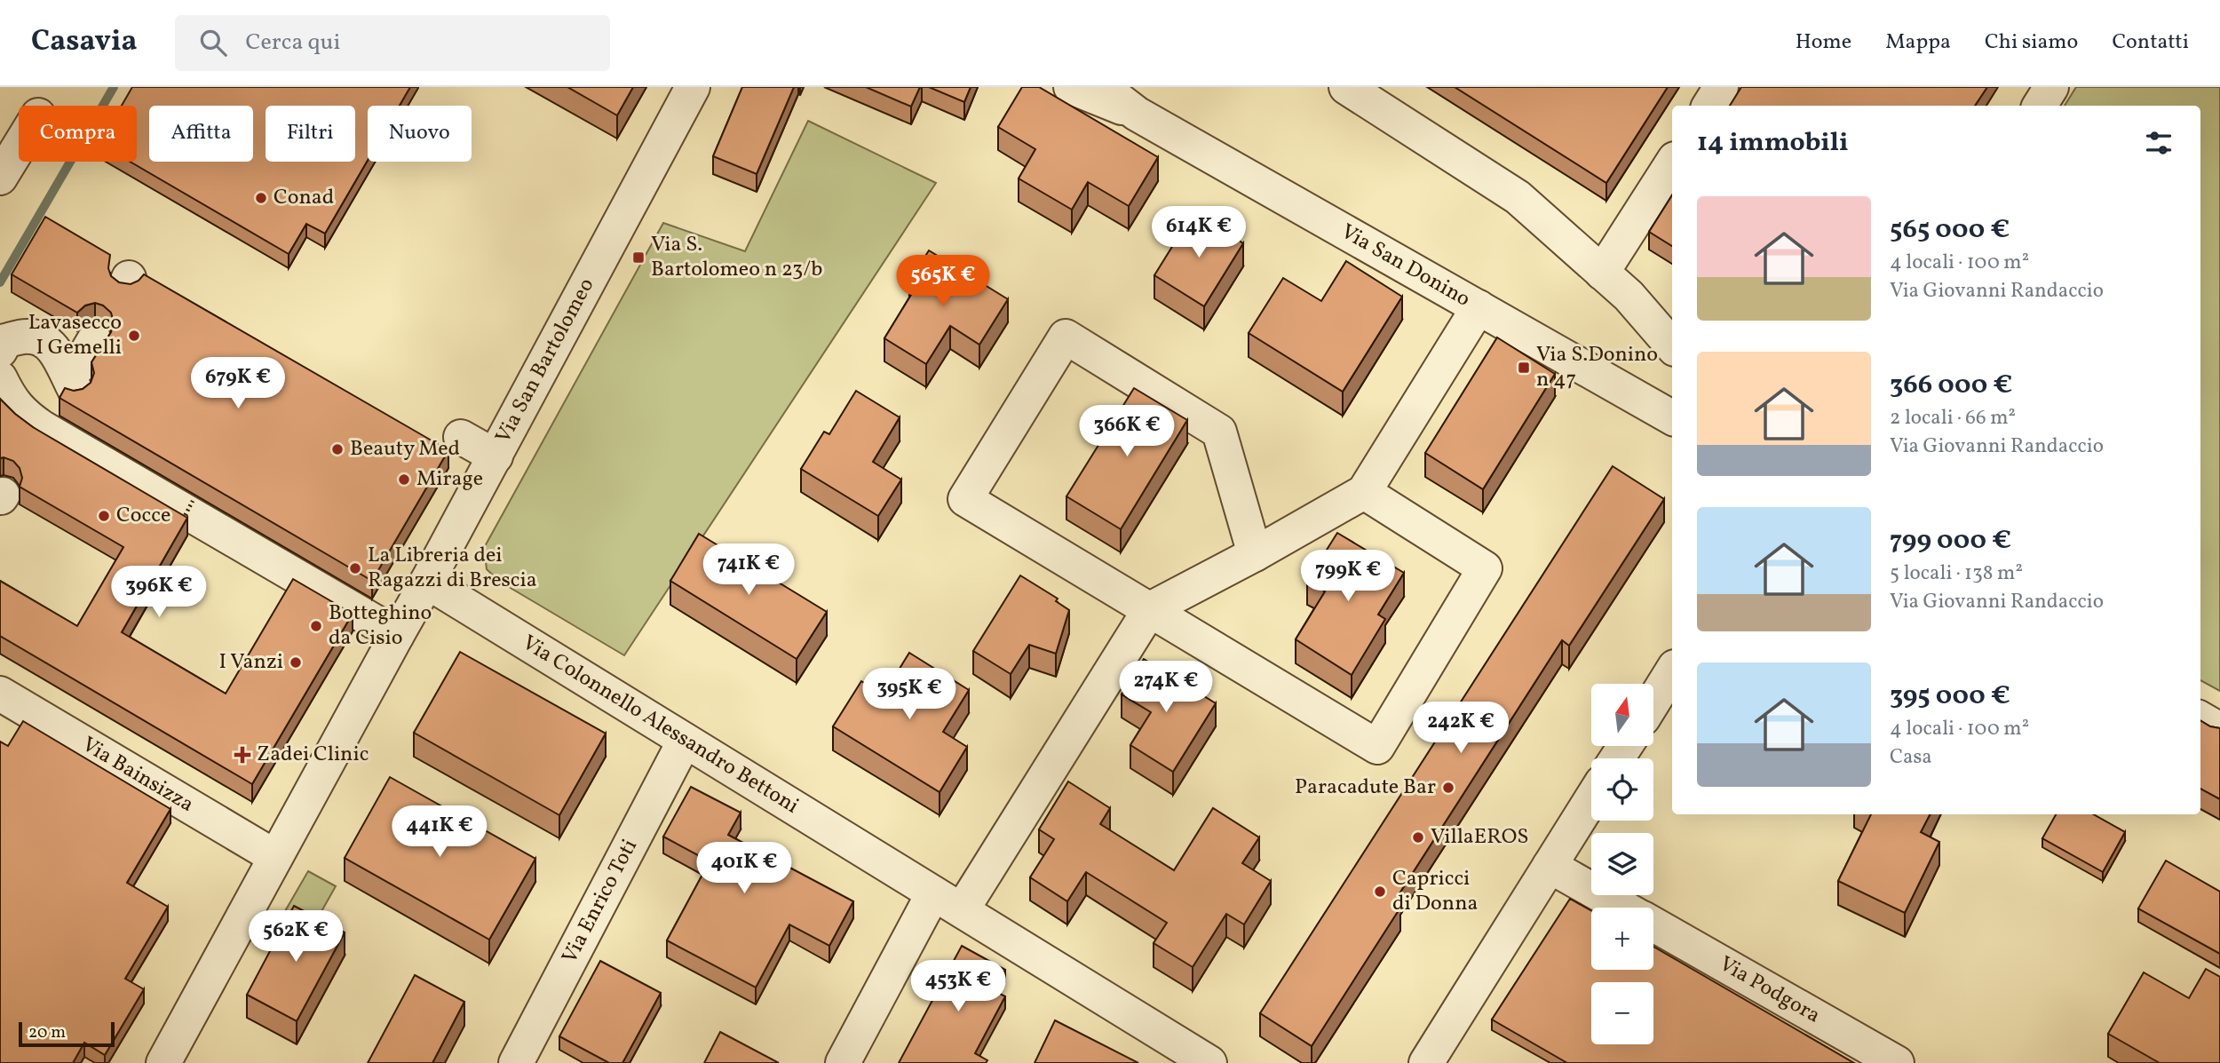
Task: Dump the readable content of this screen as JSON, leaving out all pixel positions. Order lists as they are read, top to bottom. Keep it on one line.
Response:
{"streets":{"street":["Via San Donino","Via San Bartolomeo","Via Colonnello Alessandro Bettoni","Via Bainsizza","Via Enrico Toti","Via Podgora"]},"crossings":[["Via San Bartolomeo","Via Colonnello Alessandro Bettoni"],["Via San Bartolomeo","Via Bainsizza"],["Via Colonnello Alessandro Bettoni","Via Enrico Toti"]],"places":{"other":["Conad","Lavasecco I Gemelli","Beauty Med","Mirage","Cocce","La Libreria dei Ragazzi di Brescia","Botteghino da Cisio","I Vanzi","Paracadute Bar","VillaEROS","Capricci di Donna"],"transit":["Via S. Bartolomeo n 23/b","Via S.Donino n 47"],"health":["Zadei Clinic"]},"scale_bar":"20 m","north":"top","page":{"header":"Casavia","search":"Cerca qui","nav":["Home","Mappa","Chi siamo","Contatti"],"chip":["Compra","Affitta","Filtri","Nuovo"],"heading":"14 immobili","list":[{"name":"565 000 €","note":"4 locali · 100 m² · Via Giovanni Randaccio"},{"name":"366 000 €","note":"2 locali · 66 m² · Via Giovanni Randaccio"},{"name":"799 000 €","note":"5 locali · 138 m² · Via Giovanni Randaccio"},{"name":"395 000 €","note":"4 locali · 100 m² · Casa"}],"price":["614K €","565K €","679K €","366K €","741K €","799K €","396K €","274K €","395K €","242K €","441K €","401K €","562K €","453K €"],"map_buttons":["+","−"],"scale":"20 m"}}
